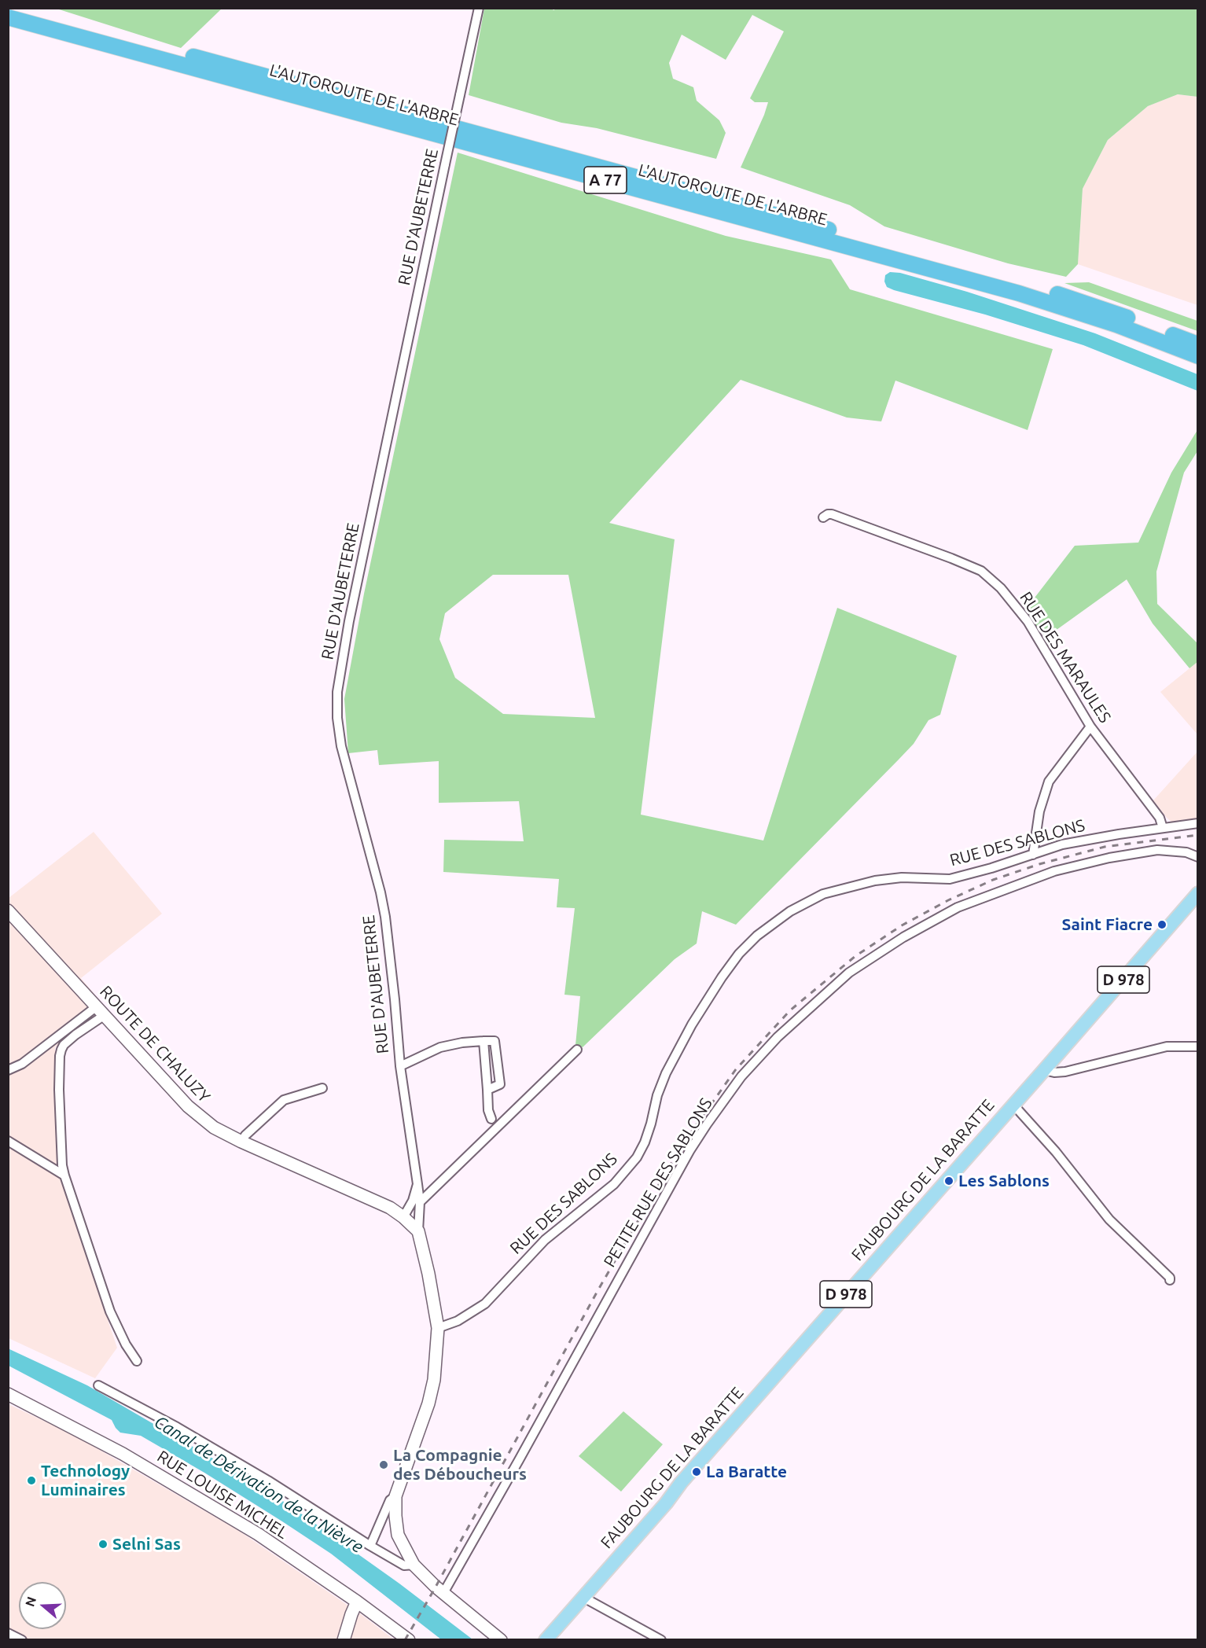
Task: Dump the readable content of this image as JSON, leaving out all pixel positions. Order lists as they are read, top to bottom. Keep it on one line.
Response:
{"streets":{"highway":["L'AUTOROUTE DE L'ARBRE","A 77"],"main road":["D 978","FAUBOURG DE LA BARATTE"],"street":["RUE D'AUBETERRE","RUE DES MARAULES","RUE DES SABLONS","ROUTE DE CHALUZY","PETITE RUE DES SABLONS","RUE LOUISE MICHEL"]},"crossings":[["RUE D'AUBETERRE","ROUTE DE CHALUZY"],["RUE DES MARAULES","RUE DES SABLONS"]],"water":["Canal de Dérivation de la Nièvre"],"places":["Saint Fiacre","Les Sablons","La Compagnie des Déboucheurs","La Baratte","Technology Luminaires","Selni Sas"],"north":"left"}
